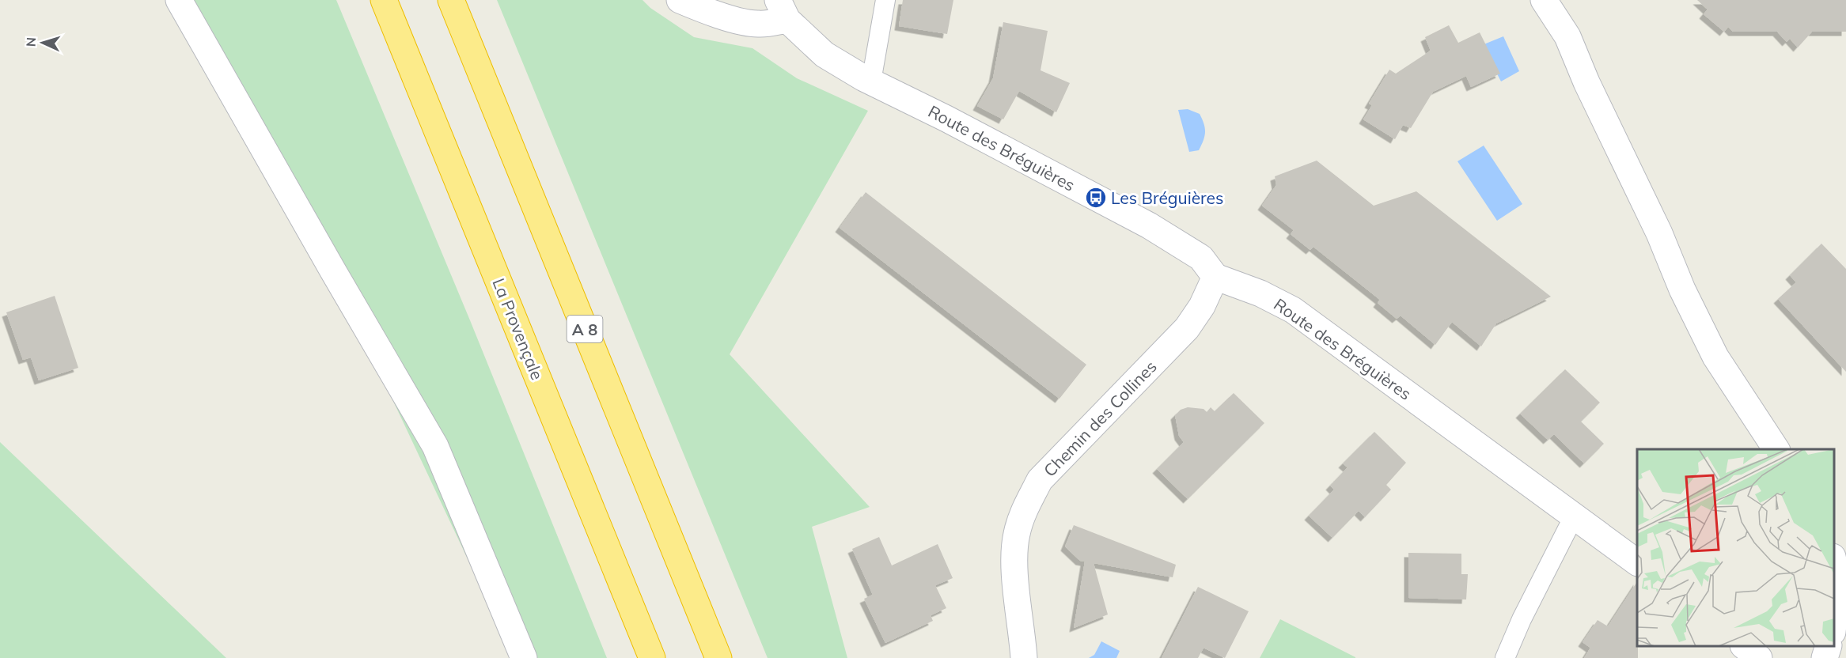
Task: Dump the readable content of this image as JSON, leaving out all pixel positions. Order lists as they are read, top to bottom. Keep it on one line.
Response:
{"streets":{"highway":["La Provençale","A 8"],"street":["Route des Bréguières","Chemin des Collines"]},"crossings":[["Route des Bréguières","Chemin des Collines"]],"places":{"bus stop":["Les Bréguières"]},"north":"left"}
